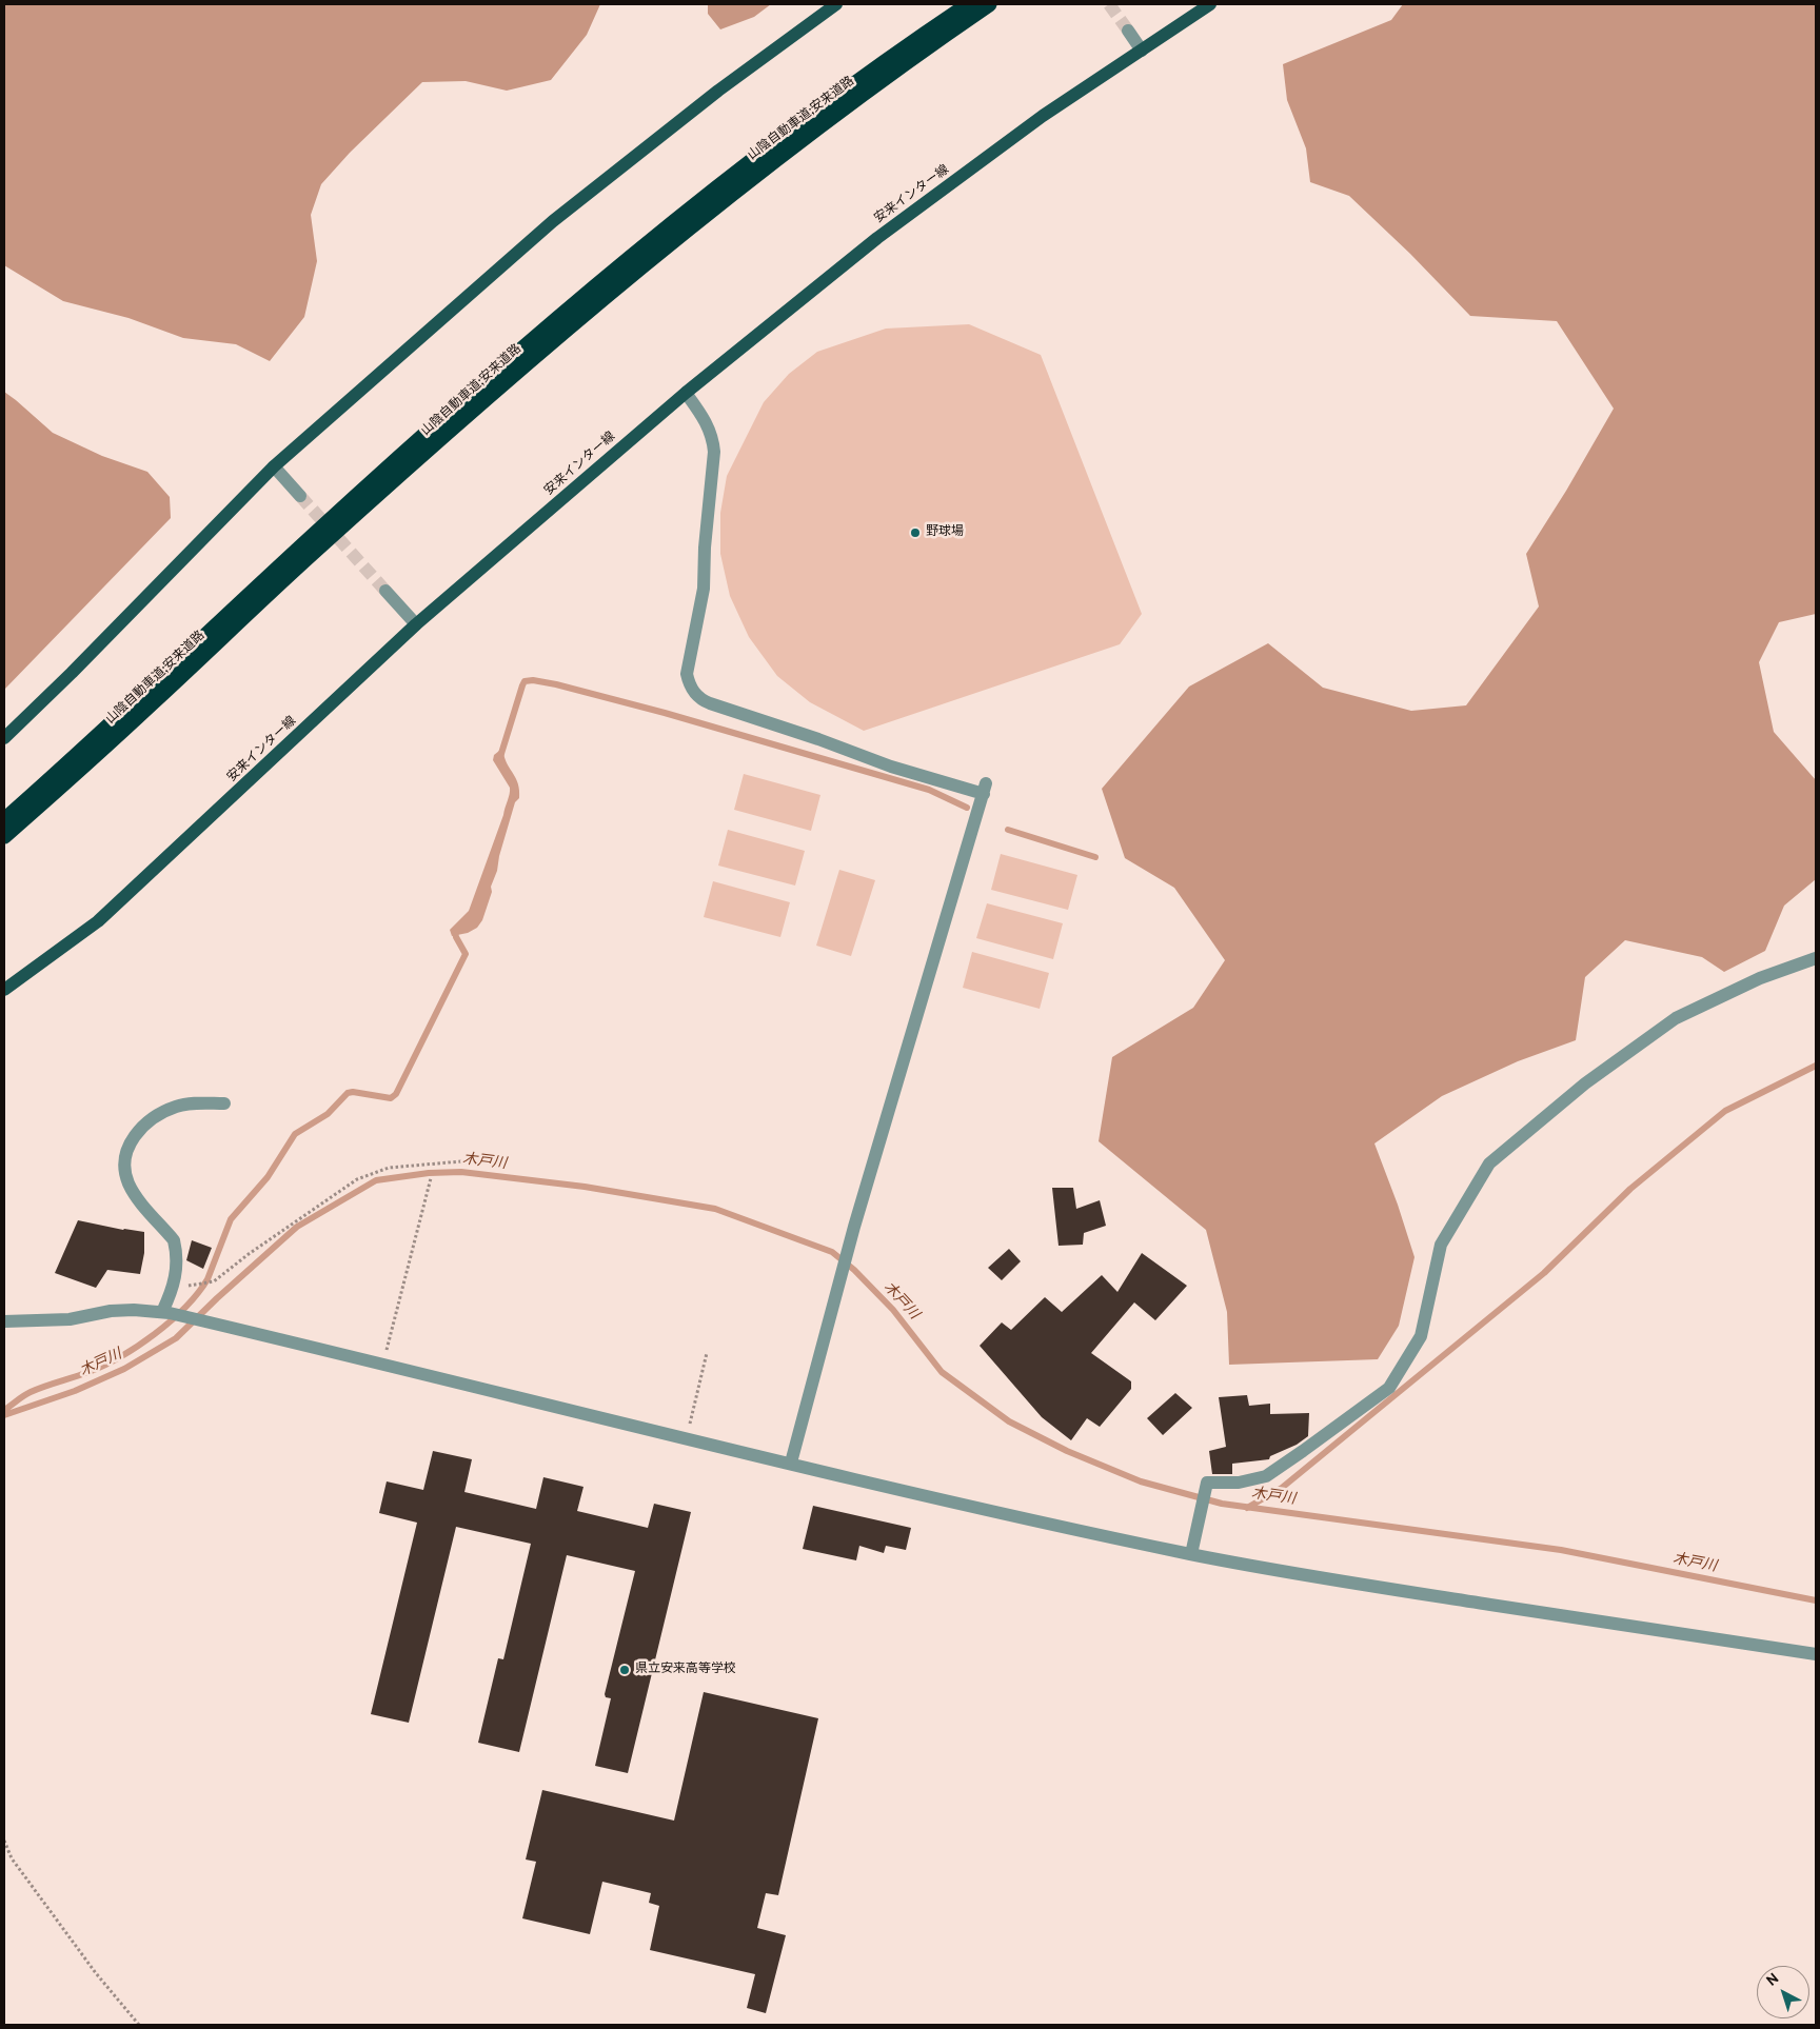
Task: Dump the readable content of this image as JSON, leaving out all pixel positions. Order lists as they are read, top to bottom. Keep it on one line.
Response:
{"streets":{"highway":["山陰自動車道;安来道路"],"main road":["安来インター線"]},"water":["木戸川"],"places":["野球場","県立安来高等学校"],"north":"top left"}
